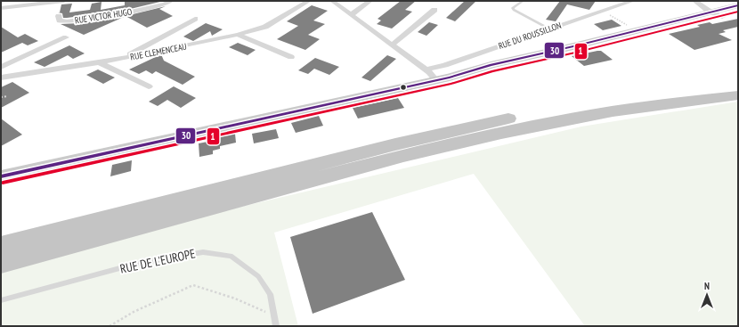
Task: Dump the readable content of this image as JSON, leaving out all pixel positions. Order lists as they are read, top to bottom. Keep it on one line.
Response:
{"streets":{"street":["RUE VICTOR HUGO","RUE DU ROUSSILLON","RUE CLEMENCEAU"],"lane":["RUE DE L'EUROPE"]},"lines":["transit line 30","transit line 1"],"north":"top"}
